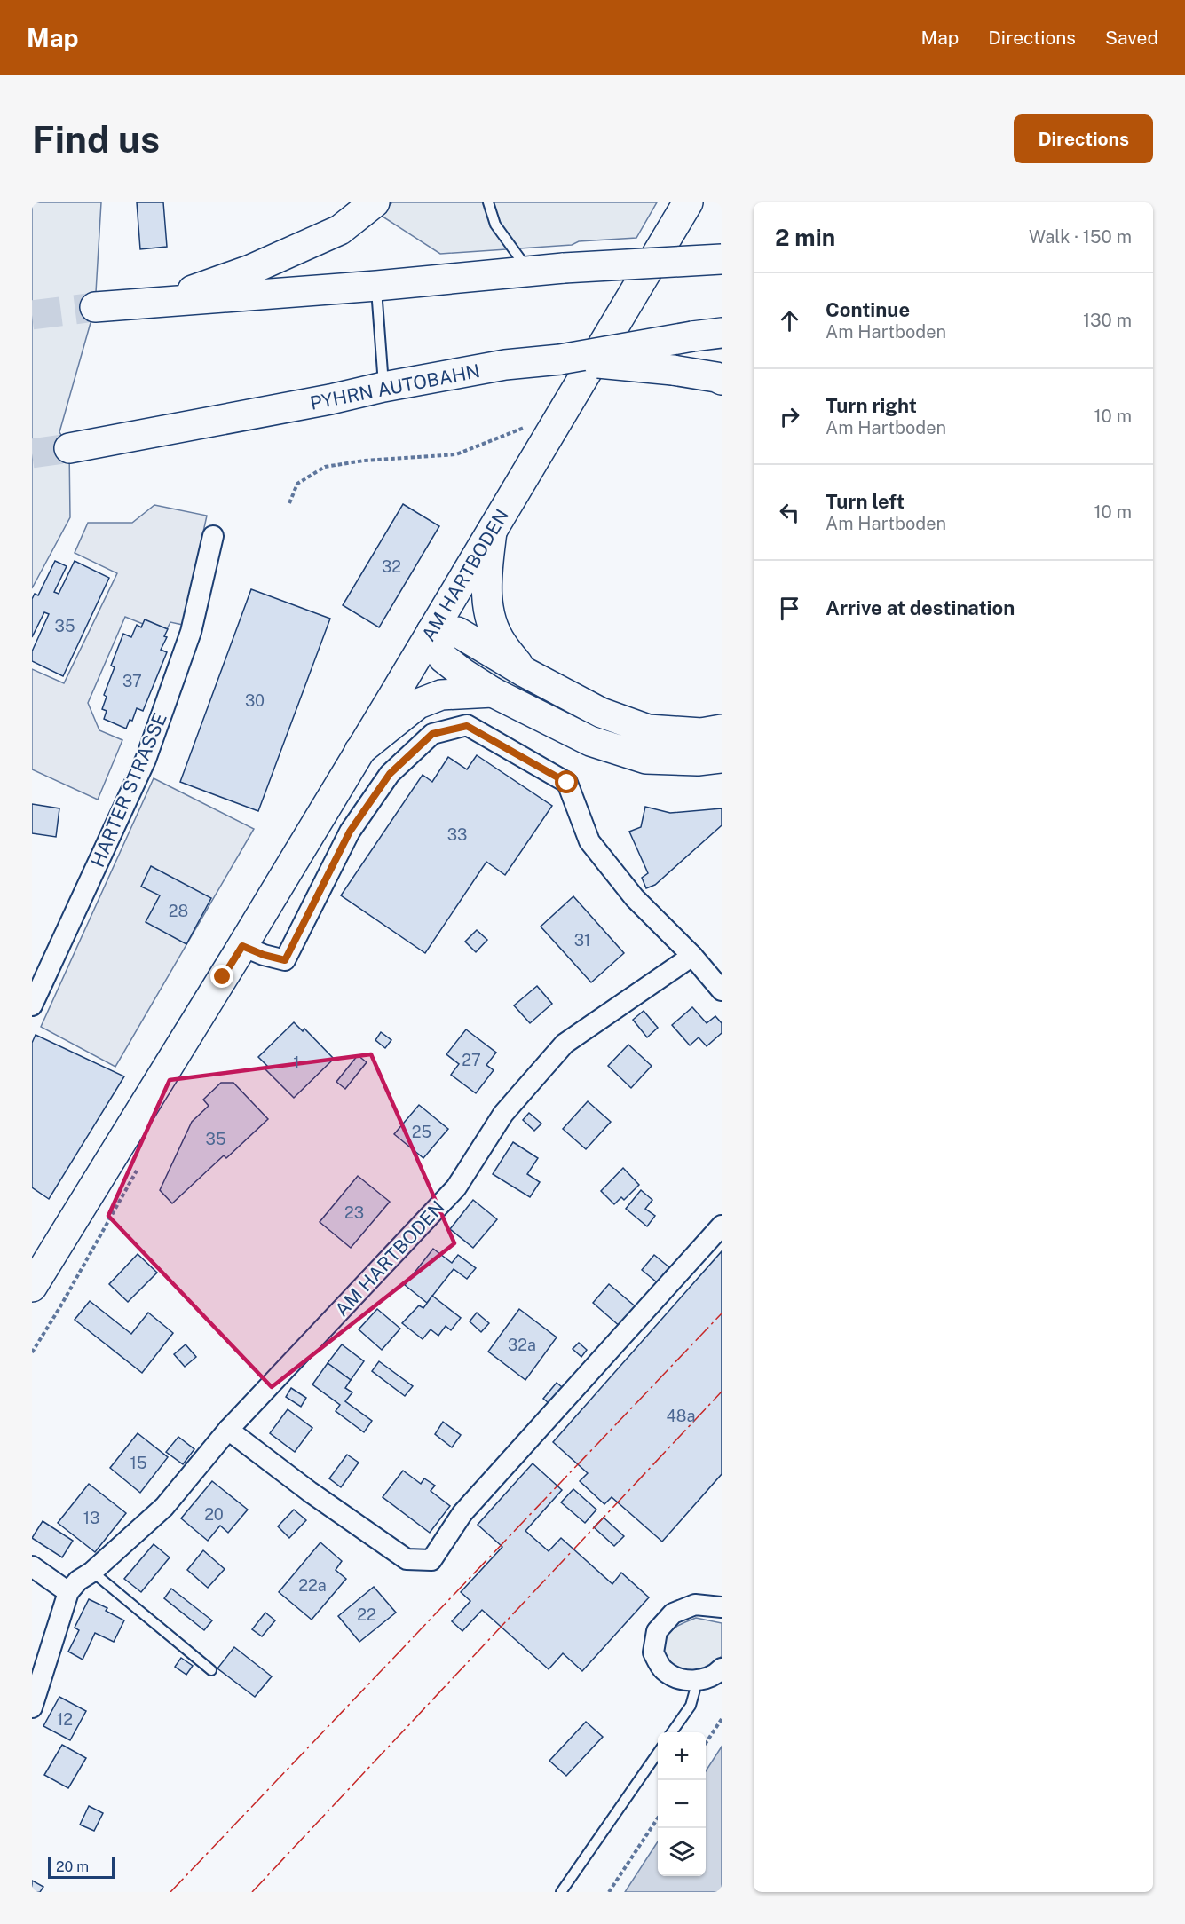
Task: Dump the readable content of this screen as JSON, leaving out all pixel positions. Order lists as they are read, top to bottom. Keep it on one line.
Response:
{"streets":{"main road":["PYHRN AUTOBAHN","AM HARTBODEN"],"street":["HARTER STRASSE"]},"house_numbers":["32","35","37","30","33","28","31","27","1","25","35","23","32a","48a","15","20","13","22a","22","12"],"scale_bar":"20 m","page":{"header":"Map","nav":["Map","Directions","Saved"],"buttons":"Directions","title":"Find us","heading":["2 min","Walk · 150 m"],"list":[["Continue","Am Hartboden","130 m"],["Turn right","Am Hartboden","10 m"],["Turn left","Am Hartboden","10 m"],"Arrive at destination"],"map_buttons":["+","−"],"scale":"20 m"}}
